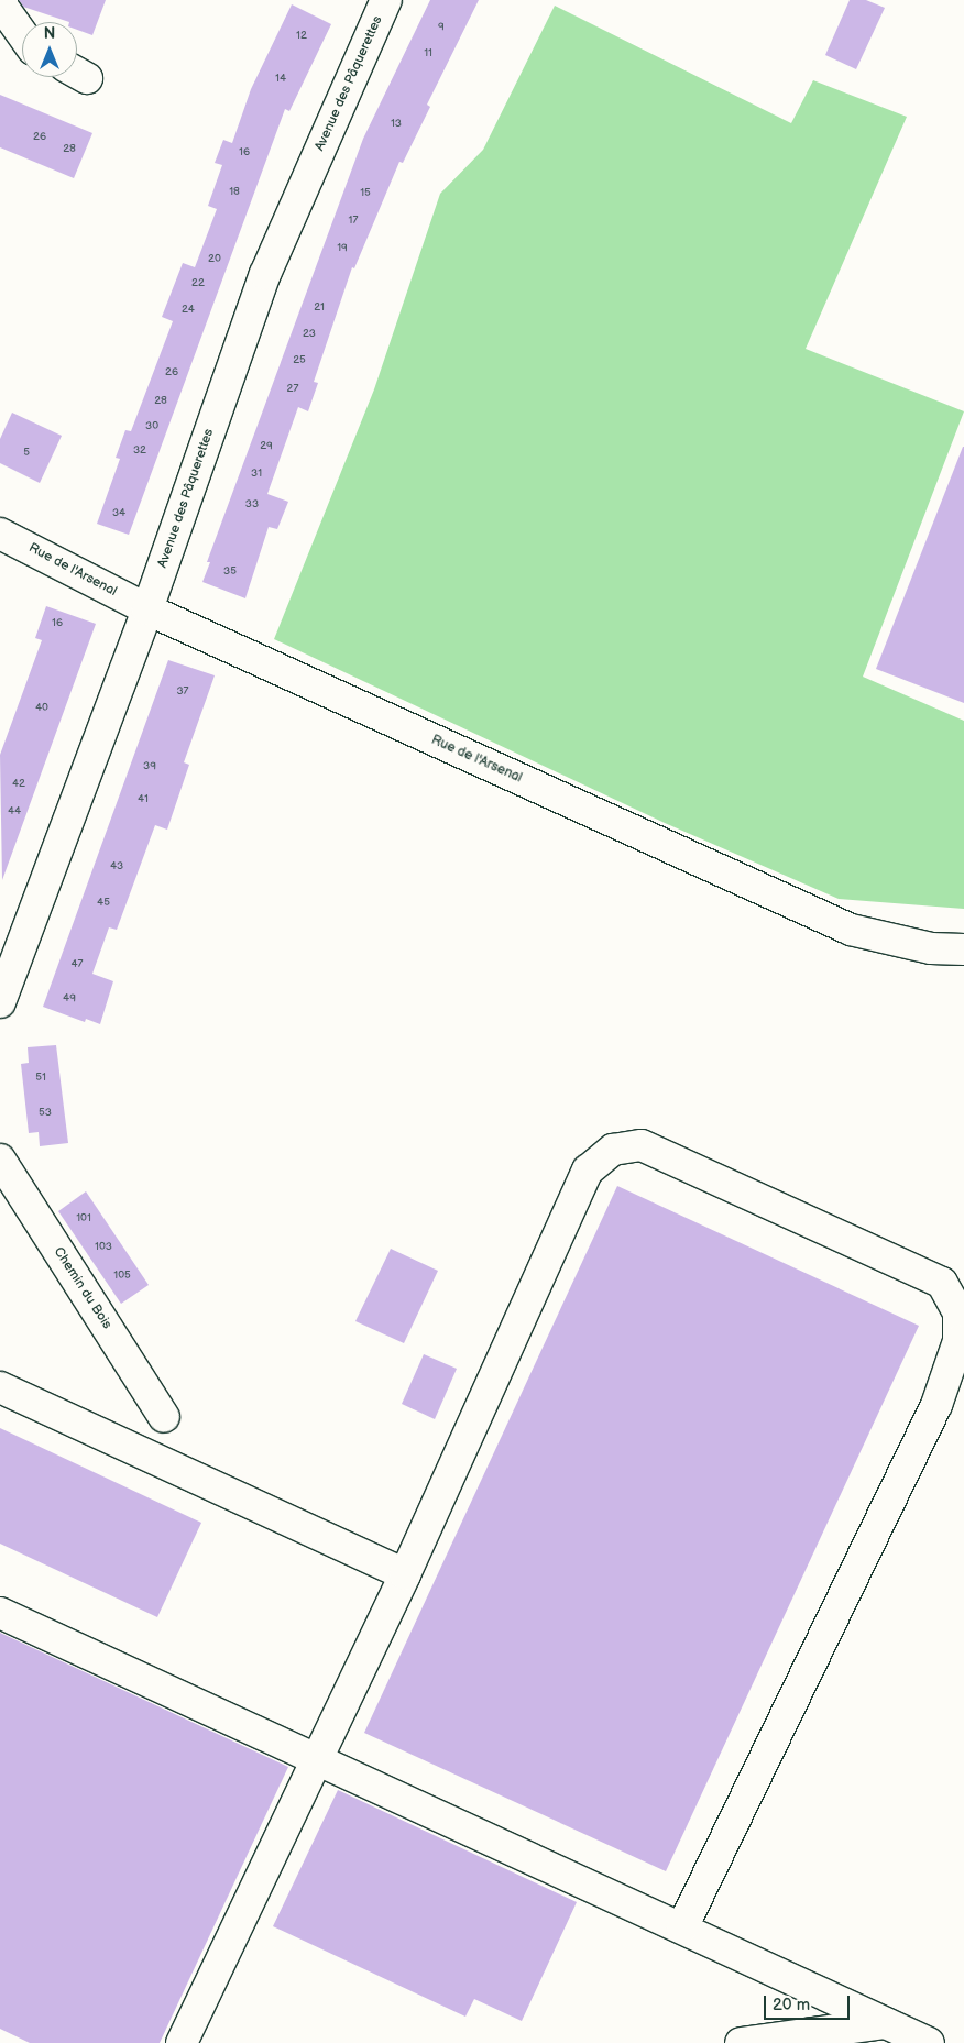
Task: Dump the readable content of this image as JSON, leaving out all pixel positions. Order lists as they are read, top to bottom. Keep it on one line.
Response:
{"streets":{"street":["Avenue des Pâquerettes","Rue de l'Arsenal","Chemin du Bois"]},"crossings":[["Avenue des Pâquerettes","Rue de l'Arsenal"]],"house_numbers":["9","12","11","14","13","26","28","16","18","15","17","19","20","22","21","24","23","25","26","27","28","30","29","32","5","31","33","34","35","16","37","40","39","42","41","44","43","45","47","49","51","53","101","103","105"],"scale_bar":"20 m","north":"top"}
